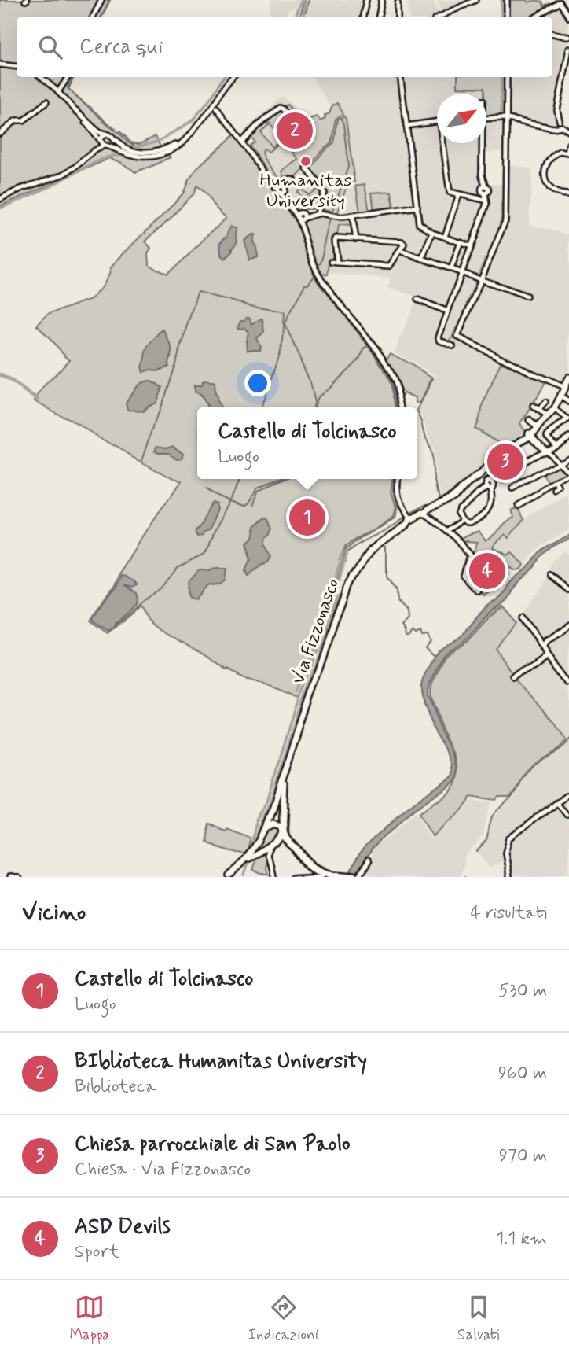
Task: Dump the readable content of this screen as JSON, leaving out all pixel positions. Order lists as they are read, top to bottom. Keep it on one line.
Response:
{"streets":{"main road":["Via Fizzonasco"]},"places":["Humanitas University"],"north":"top right","page":{"search":"Cerca qui","pins":["2","3","1","4"],"popup":["Castello di Tolcinasco","Luogo"],"heading":["Vicino","4 risultati"],"list":[{"mark":"1","name":"Castello di Tolcinasco","note":"Luogo","value":"530 m"},{"mark":"2","name":"BIblioteca Humanitas University","note":"Biblioteca","value":"960 m"},{"mark":"3","name":"Chiesa parrocchiale di San Paolo","note":"Chiesa · Via Fizzonasco","value":"970 m"},{"mark":"4","name":"ASD Devils","note":"Sport","value":"1.1 km"}],"nav":["Mappa","Indicazioni","Salvati"]}}
